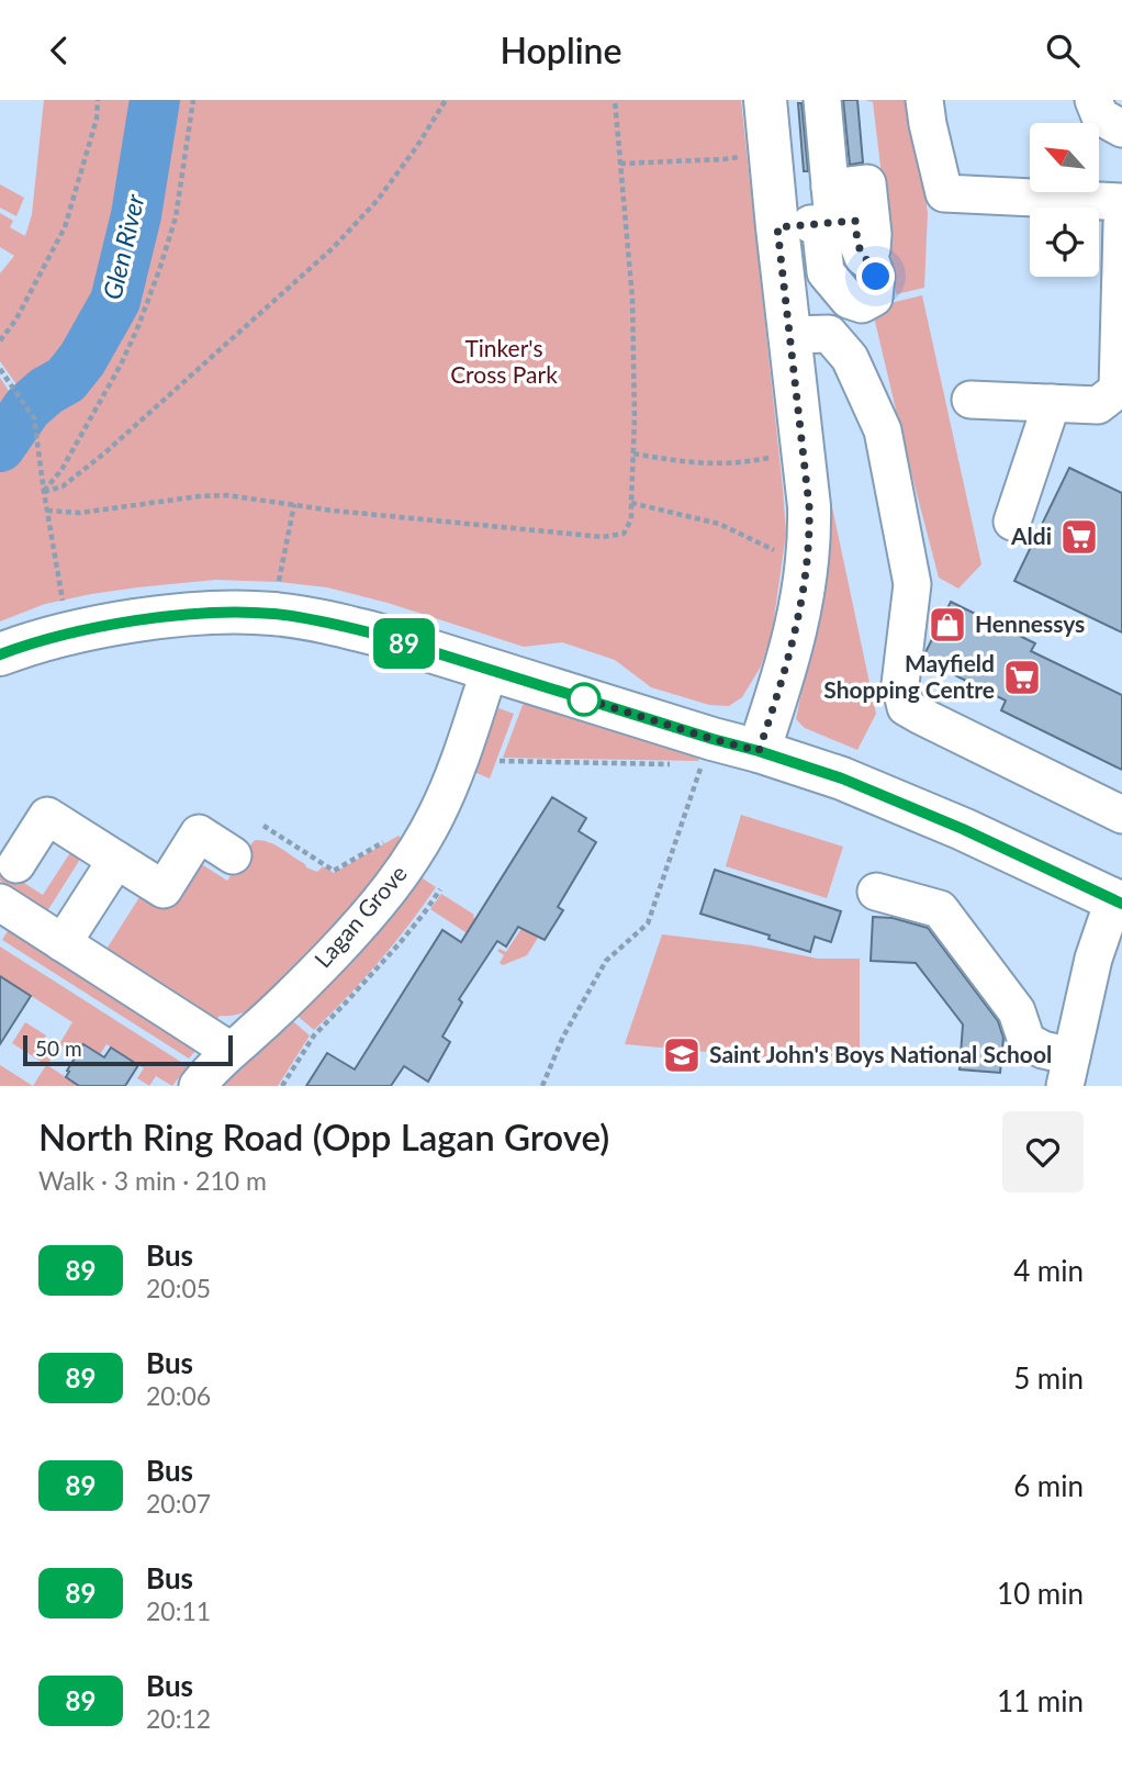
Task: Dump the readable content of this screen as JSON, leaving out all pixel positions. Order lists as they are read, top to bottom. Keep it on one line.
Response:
{"streets":{"street":["Lagan Grove"]},"water":["Glen River"],"parks":["Tinker's Cross Park"],"places":{"supermarket":["Aldi","Mayfield Shopping Centre"],"shop":["Hennessys"],"school or university":["Saint John's Boys National School"]},"lines":["bus line 89"],"scale_bar":"50 m","north":"top left","page":{"header":"Hopline","on_map":"89","scale":"50 m","heading":["North Ring Road (Opp Lagan Grove)","Walk · 3 min · 210 m"],"list":[{"mark":"89","name":"Bus","note":"20:05","value":"4 min"},{"mark":"89","name":"Bus","note":"20:06","value":"5 min"},{"mark":"89","name":"Bus","note":"20:07","value":"6 min"},{"mark":"89","name":"Bus","note":"20:11","value":"10 min"},{"mark":"89","name":"Bus","note":"20:12","value":"11 min"}]}}
